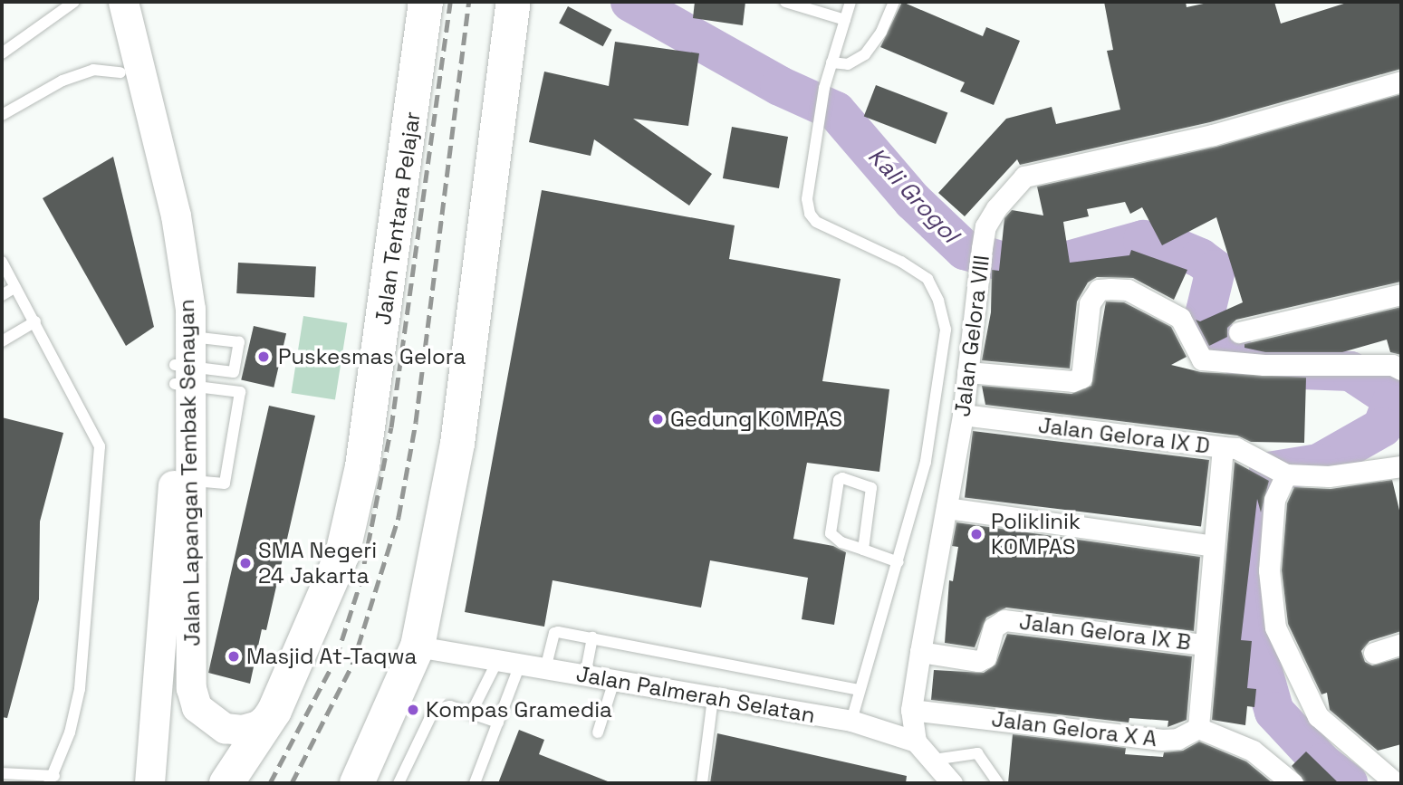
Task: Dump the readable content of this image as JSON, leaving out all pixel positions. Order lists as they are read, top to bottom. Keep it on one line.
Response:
{"streets":{"highway":["Jalan Tentara Pelajar"],"main road":["Jalan Lapangan Tembak Senayan"],"street":["Jalan Gelora VIII","Jalan Gelora IX D","Jalan Gelora IX B","Jalan Palmerah Selatan","Jalan Gelora X A"]},"crossings":[["Jalan Tentara Pelajar","Jalan Lapangan Tembak Senayan"],["Jalan Gelora VIII","Jalan Gelora IX D"],["Jalan Gelora VIII","Jalan Gelora IX B"],["Jalan Gelora VIII","Jalan Palmerah Selatan"],["Jalan Gelora VIII","Jalan Gelora X A"],["Jalan Gelora IX D","Jalan Gelora IX B"],["Jalan Gelora IX D","Jalan Gelora X A"]],"water":["Kali Grogol"],"places":["Puskesmas Gelora","Gedung KOMPAS","Poliklinik KOMPAS","SMA Negeri 24 Jakarta","Masjid At-Taqwa","Kompas Gramedia"]}
